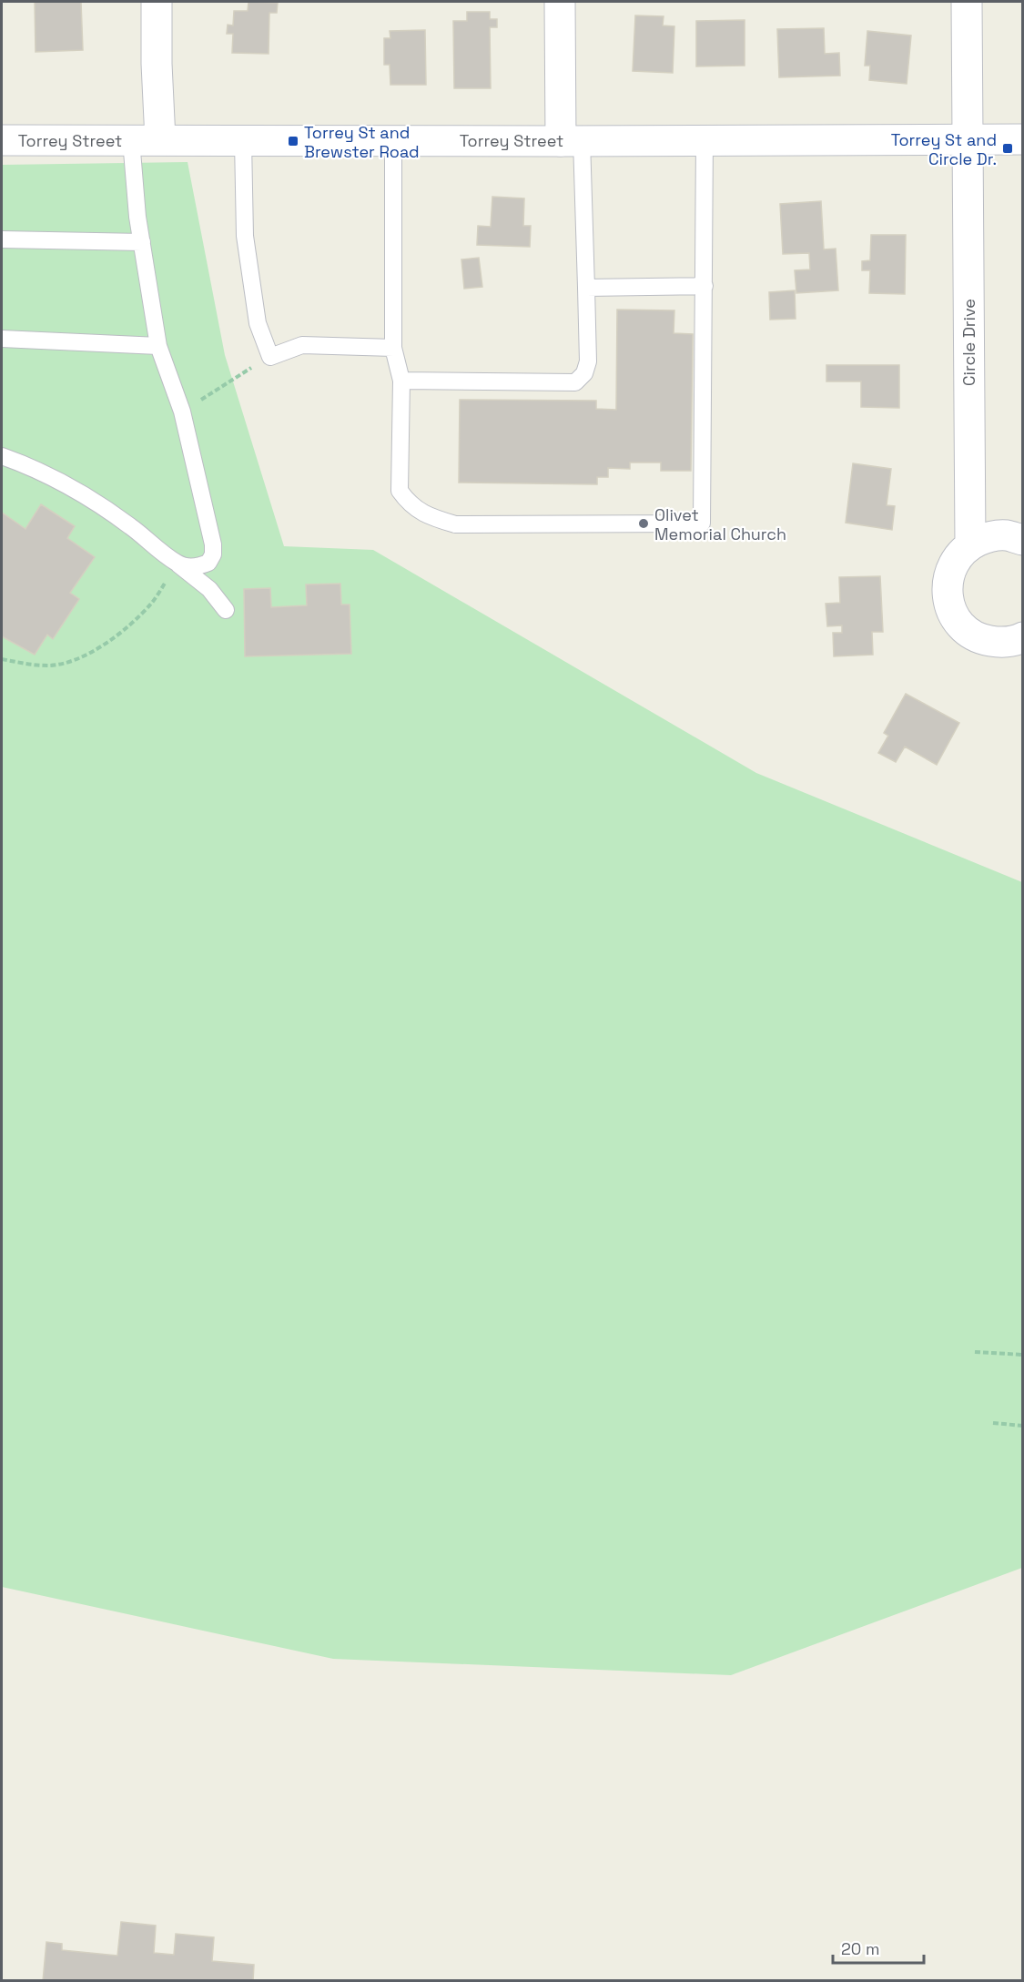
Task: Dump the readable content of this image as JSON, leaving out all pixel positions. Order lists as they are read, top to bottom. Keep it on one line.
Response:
{"streets":{"street":["Torrey Street","Circle Drive"]},"crossings":[["Torrey Street","Circle Drive"]],"places":{"transit":["Torrey St and Brewster Road","Torrey St and Circle Dr."],"other":["Olivet Memorial Church"]},"scale_bar":"20 m"}
